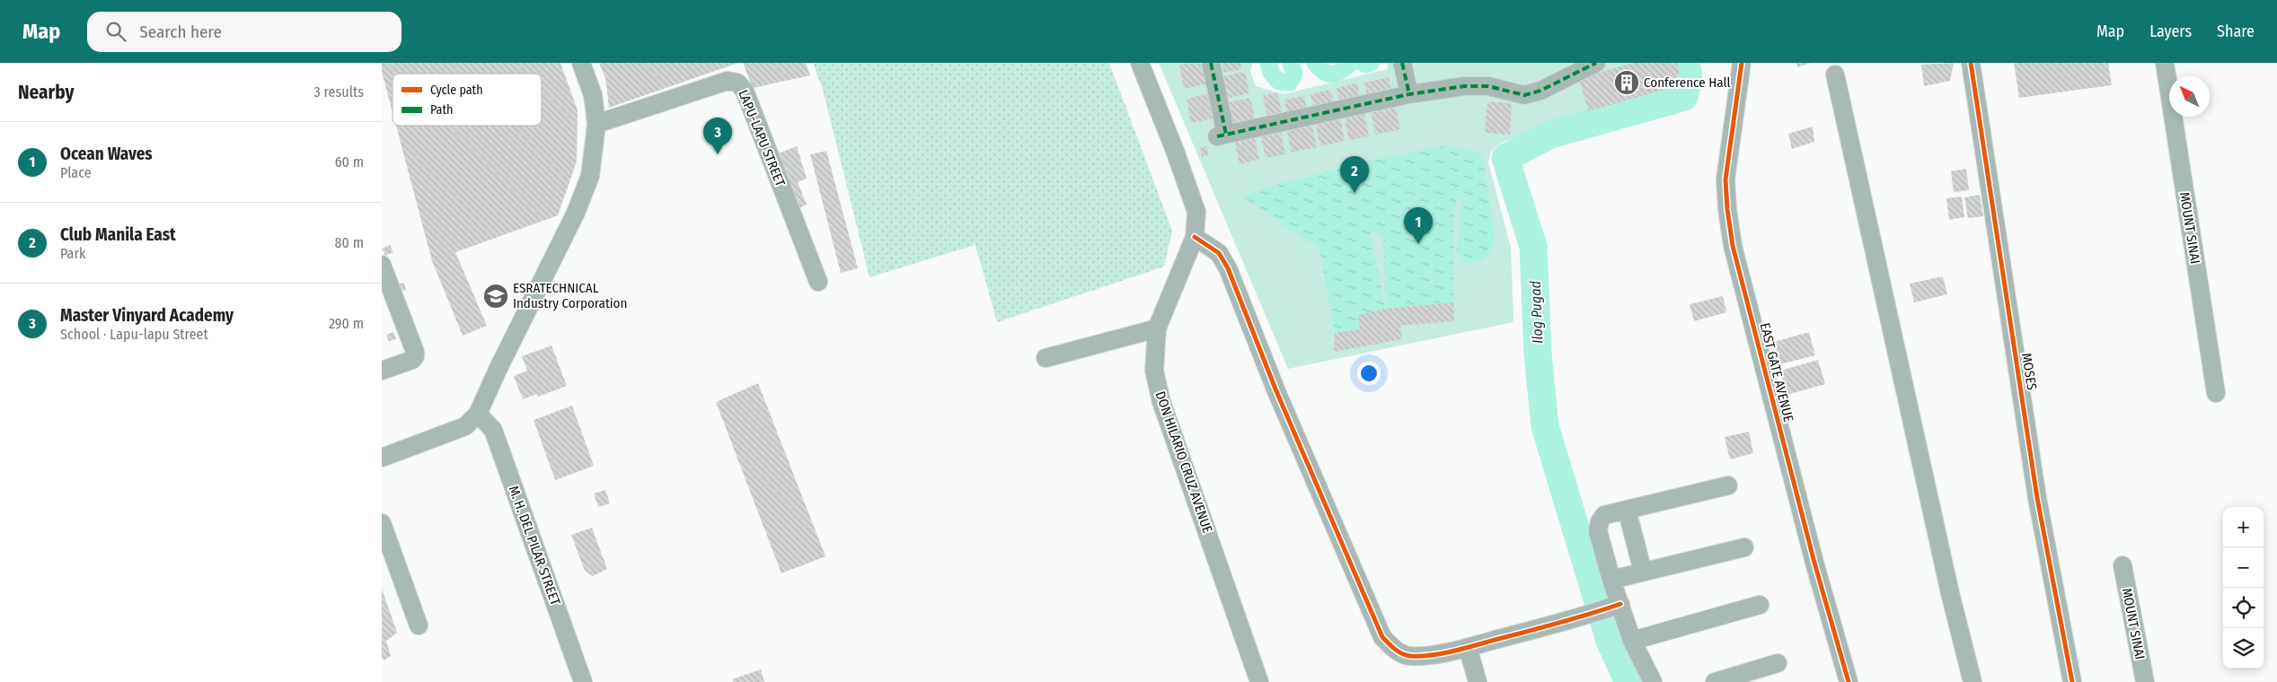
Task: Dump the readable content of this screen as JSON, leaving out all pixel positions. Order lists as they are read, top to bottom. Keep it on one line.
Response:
{"streets":{"street":["LAPU-LAPU STREET","MOUNT SINAI","MOSES","EAST GATE AVENUE","DON HILARIO CRUZ AVENUE","M. H. DEL PILAR STREET"]},"water":["Ilog Pugad"],"places":{"building":["Conference Hall"],"school or university":["ESRATECHNICAL Industry Corporation"]},"legend":["Cycle path","Path"],"north":"top left","page":{"header":"Map","search":"Search here","nav":["Map","Layers","Share"],"heading":["Nearby","3 results"],"pins":["3","2","1"],"list":[{"mark":"1","name":"Ocean Waves","note":"Place","value":"60 m"},{"mark":"2","name":"Club Manila East","note":"Park","value":"80 m"},{"mark":"3","name":"Master Vinyard Academy","note":"School · Lapu-lapu Street","value":"290 m"}],"map_buttons":["+","−"]}}
